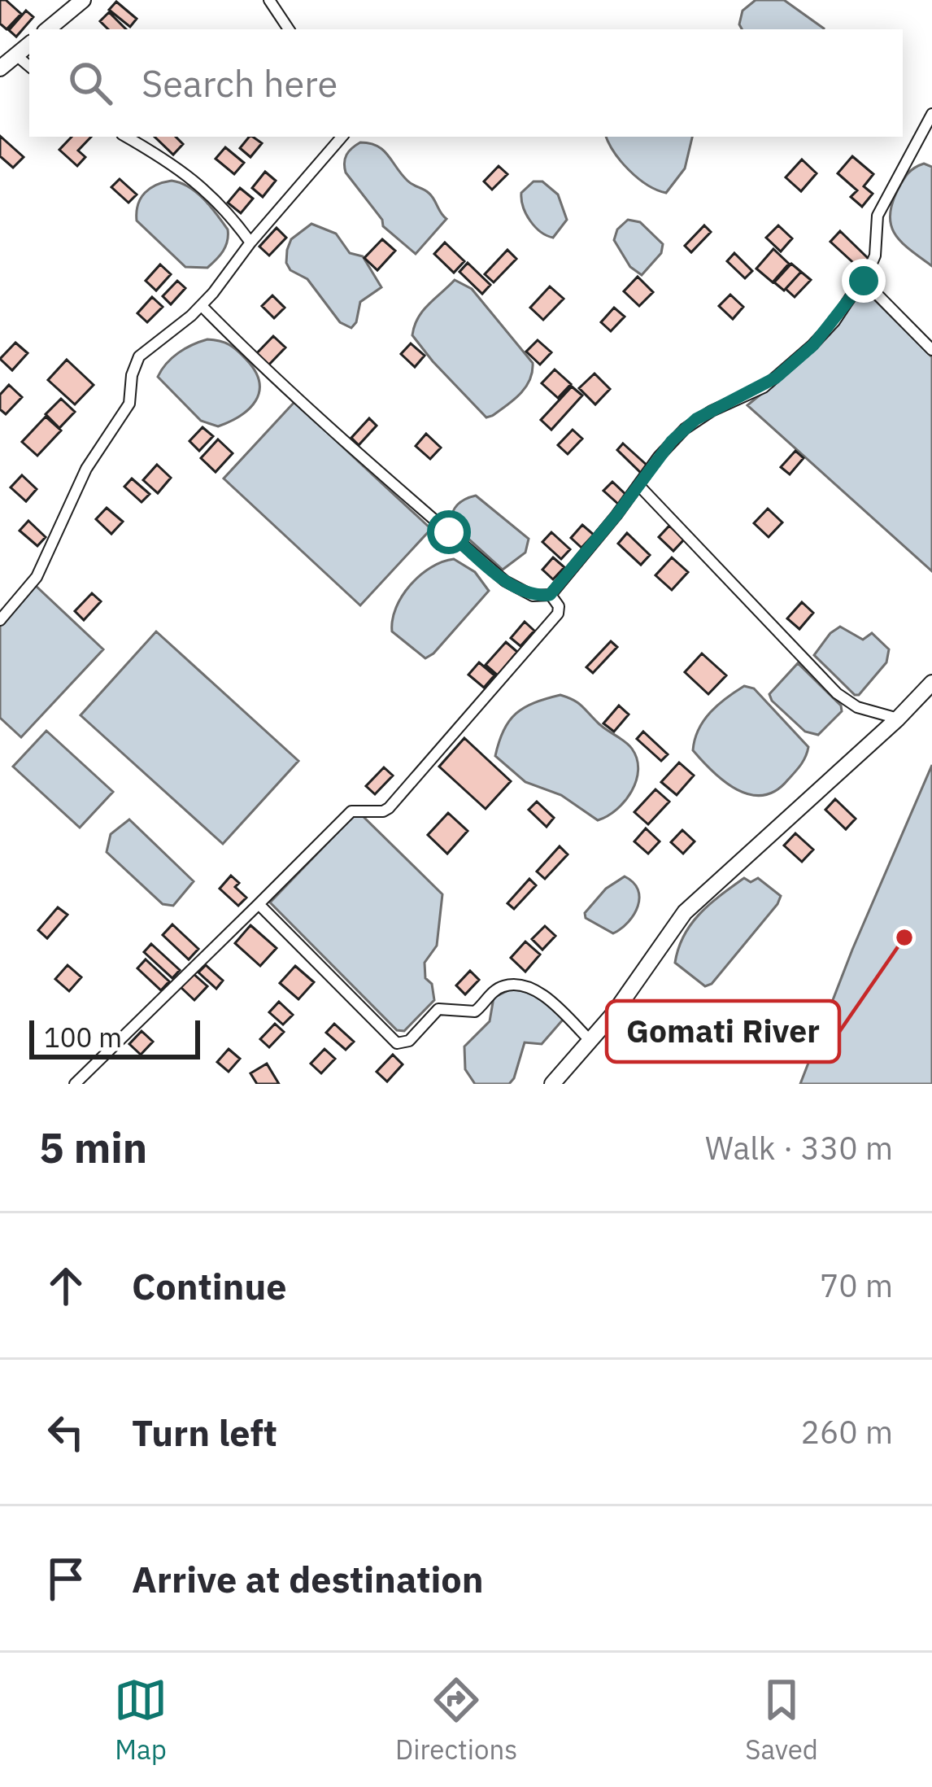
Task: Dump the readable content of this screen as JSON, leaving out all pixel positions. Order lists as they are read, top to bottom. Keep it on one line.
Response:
{"places":["Gomati River"],"scale_bar":"100 m","page":{"search":"Search here","scale":"100 m","heading":["5 min","Walk · 330 m"],"list":[["Continue","70 m"],["Turn left","260 m"],"Arrive at destination"],"nav":["Map","Directions","Saved"]}}
